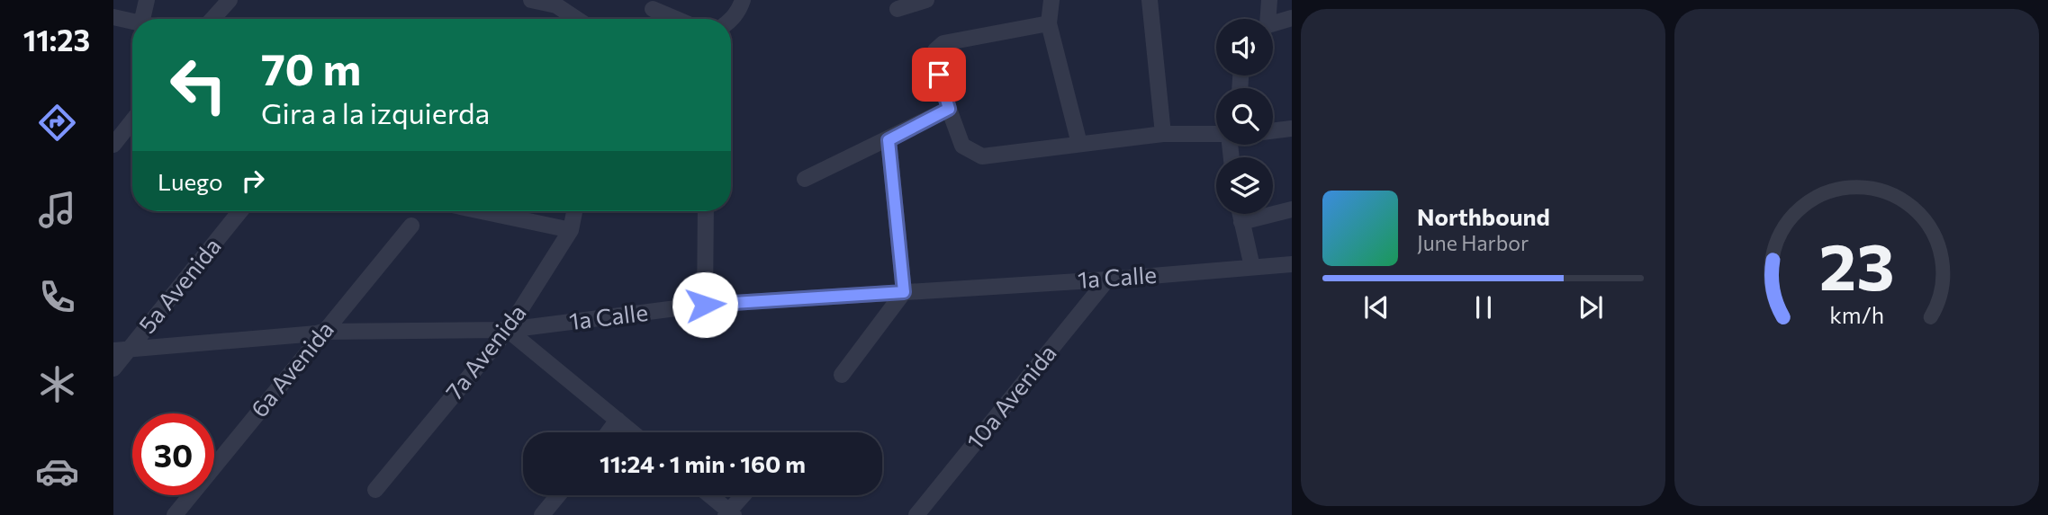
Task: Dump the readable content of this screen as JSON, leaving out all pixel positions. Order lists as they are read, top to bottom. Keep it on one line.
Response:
{"streets":{"street":["1a Calle","5a Avenida","7a Avenida","6a Avenida","10a Avenida"]},"crossings":[["1a Calle","5a Avenida"],["1a Calle","7a Avenida"],["1a Calle","6a Avenida"],["1a Calle","10a Avenida"]],"page":{"tabs":"11:23","turn":["70 m","Gira a la izquierda"],"then":"Luego","song":["Northbound","June Harbor"],"limit":"30","trip":"11:24 · 1 min · 160 m","gauge":["23","km/h"]}}
